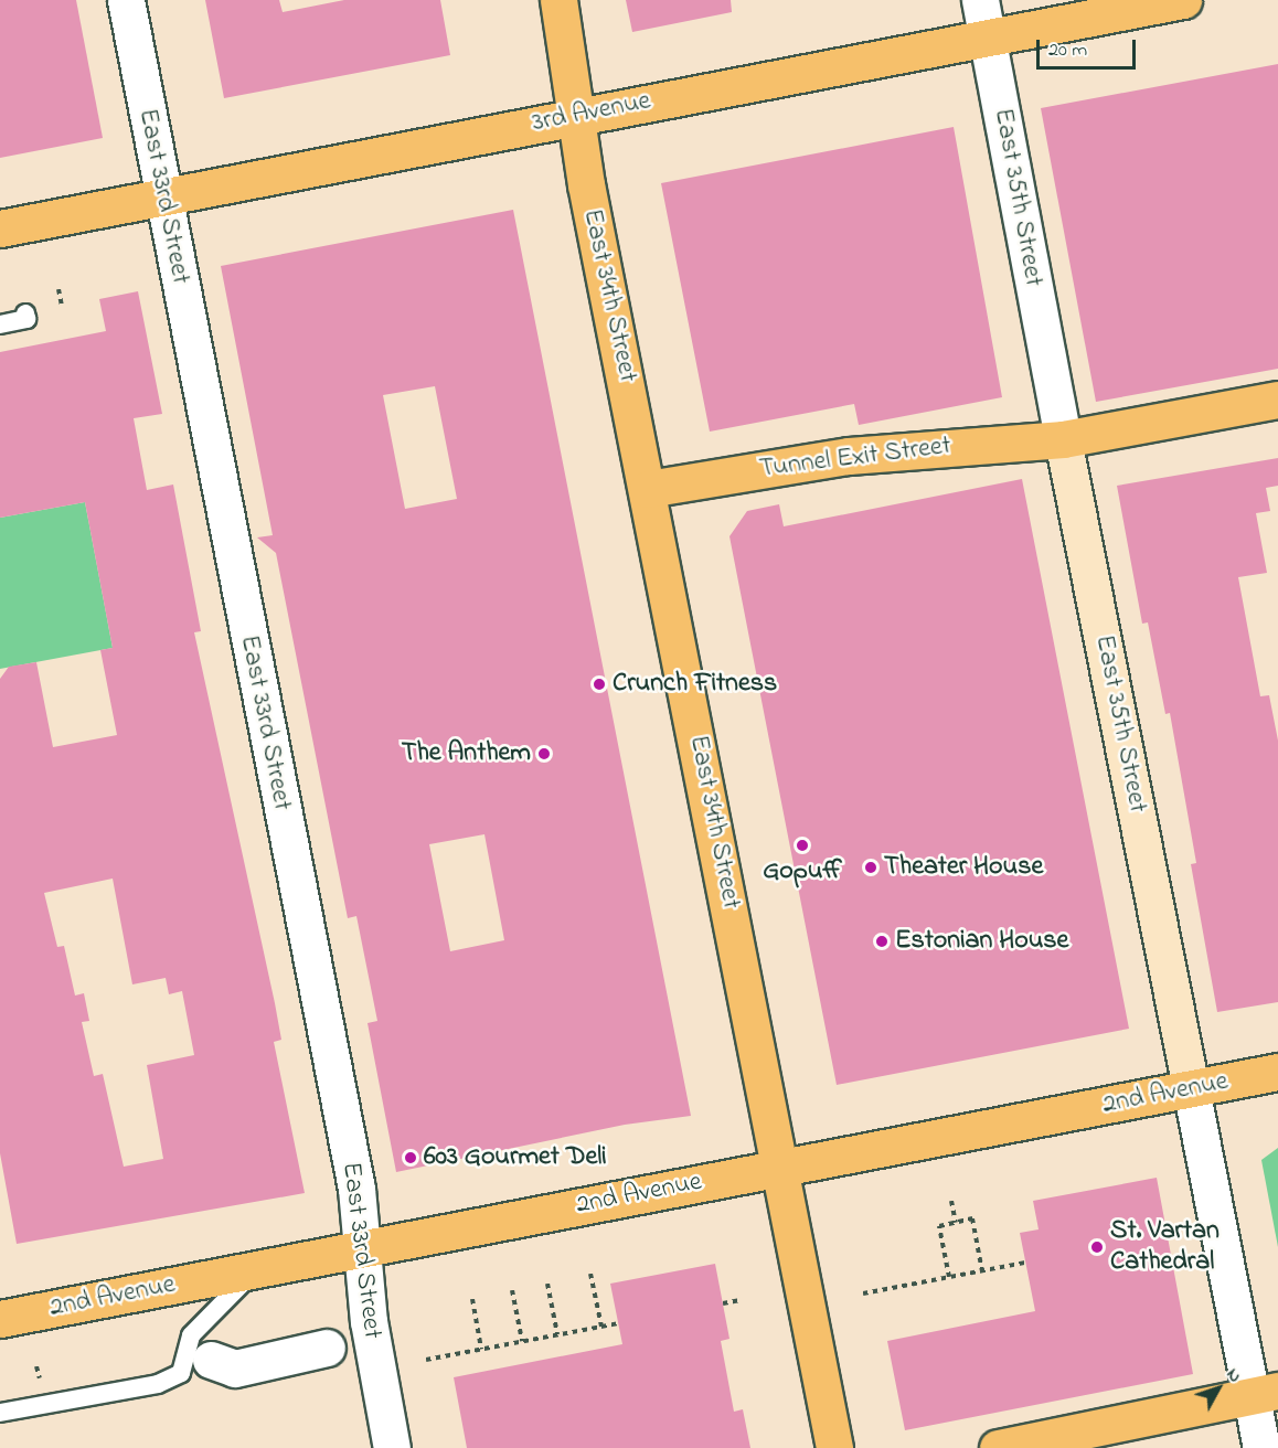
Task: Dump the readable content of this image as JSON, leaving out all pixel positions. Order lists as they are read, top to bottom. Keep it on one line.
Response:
{"streets":{"main road":["3rd Avenue","East 35th Street","East 34th Street","Tunnel Exit Street","2nd Avenue"],"street":["East 33rd Street"]},"crossings":[["3rd Avenue","East 33rd Street"],["3rd Avenue","East 35th Street"],["3rd Avenue","East 34th Street"],["East 33rd Street","2nd Avenue"],["East 35th Street","Tunnel Exit Street"],["East 35th Street","2nd Avenue"],["East 34th Street","Tunnel Exit Street"],["East 34th Street","2nd Avenue"]],"places":["Crunch Fitness","The Anthem","Gopuff","Theater House","Estonian House","603 Gourmet Deli","St. Vartan Cathedral"],"scale_bar":"20 m","north":"top right"}
